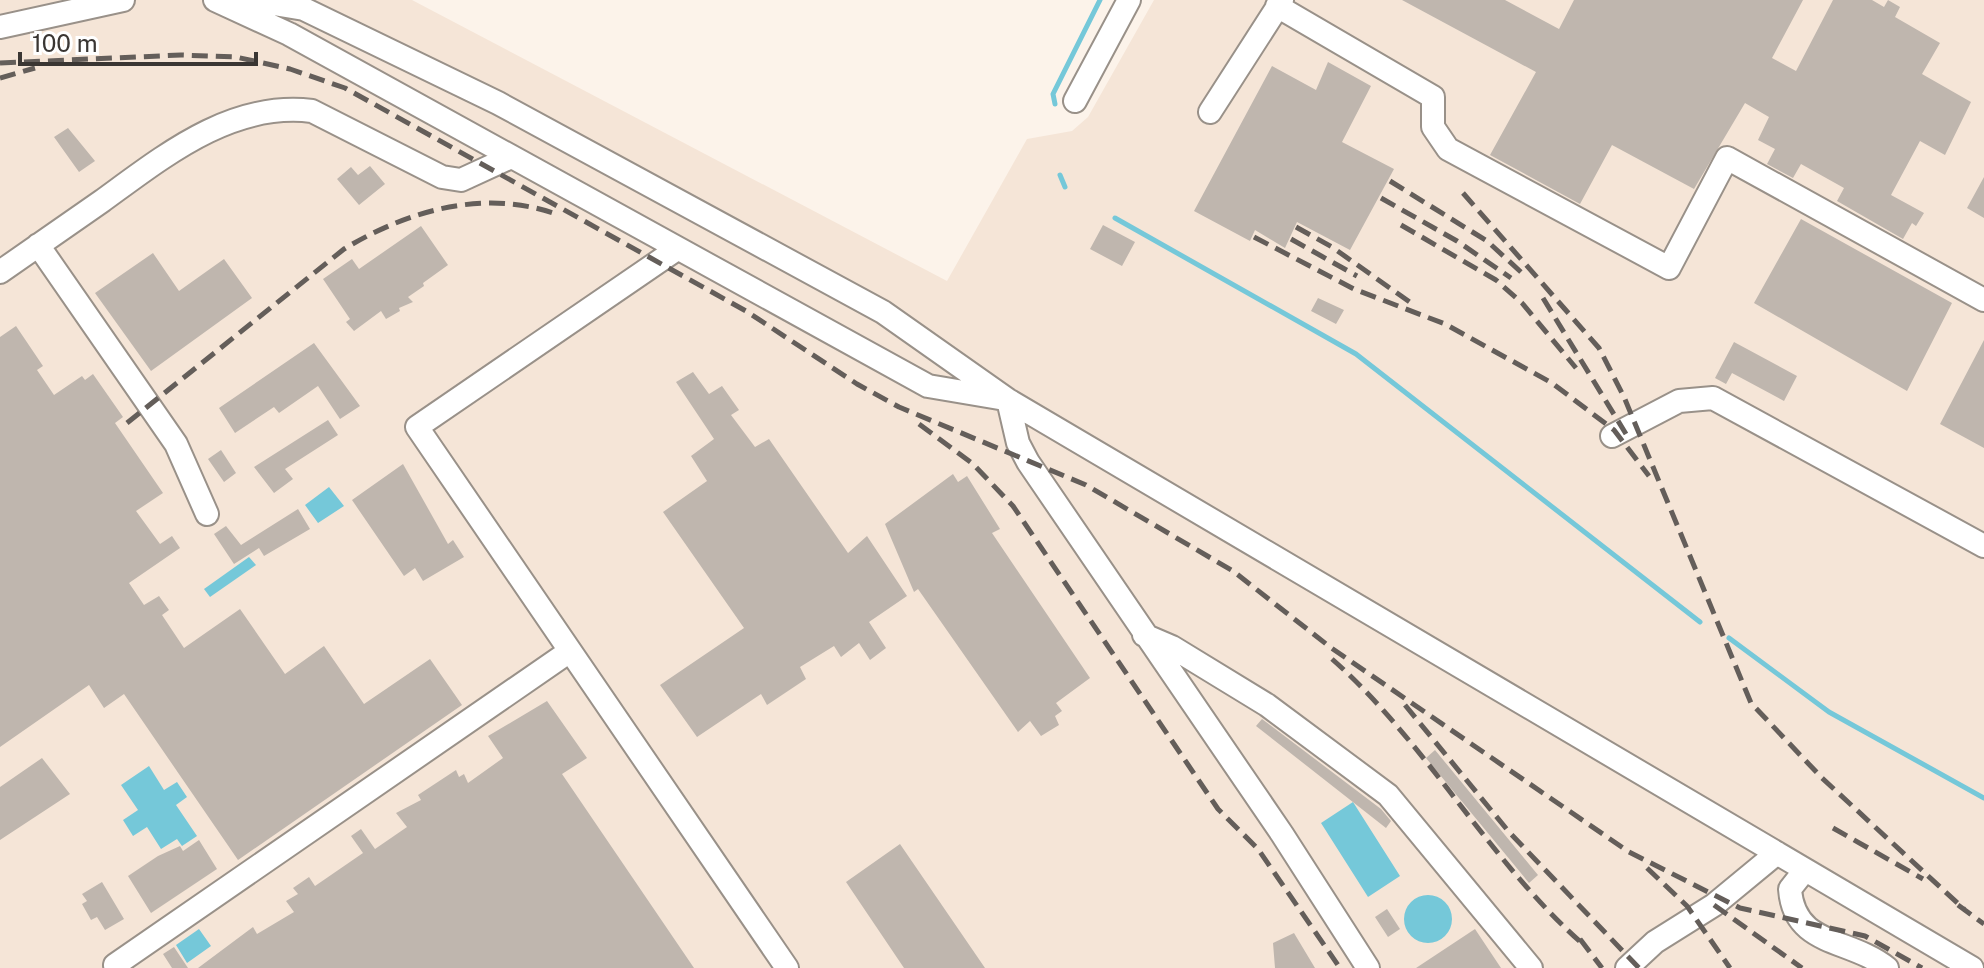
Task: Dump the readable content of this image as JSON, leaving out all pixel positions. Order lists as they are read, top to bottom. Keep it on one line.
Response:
{"scale_bar":"100 m"}
